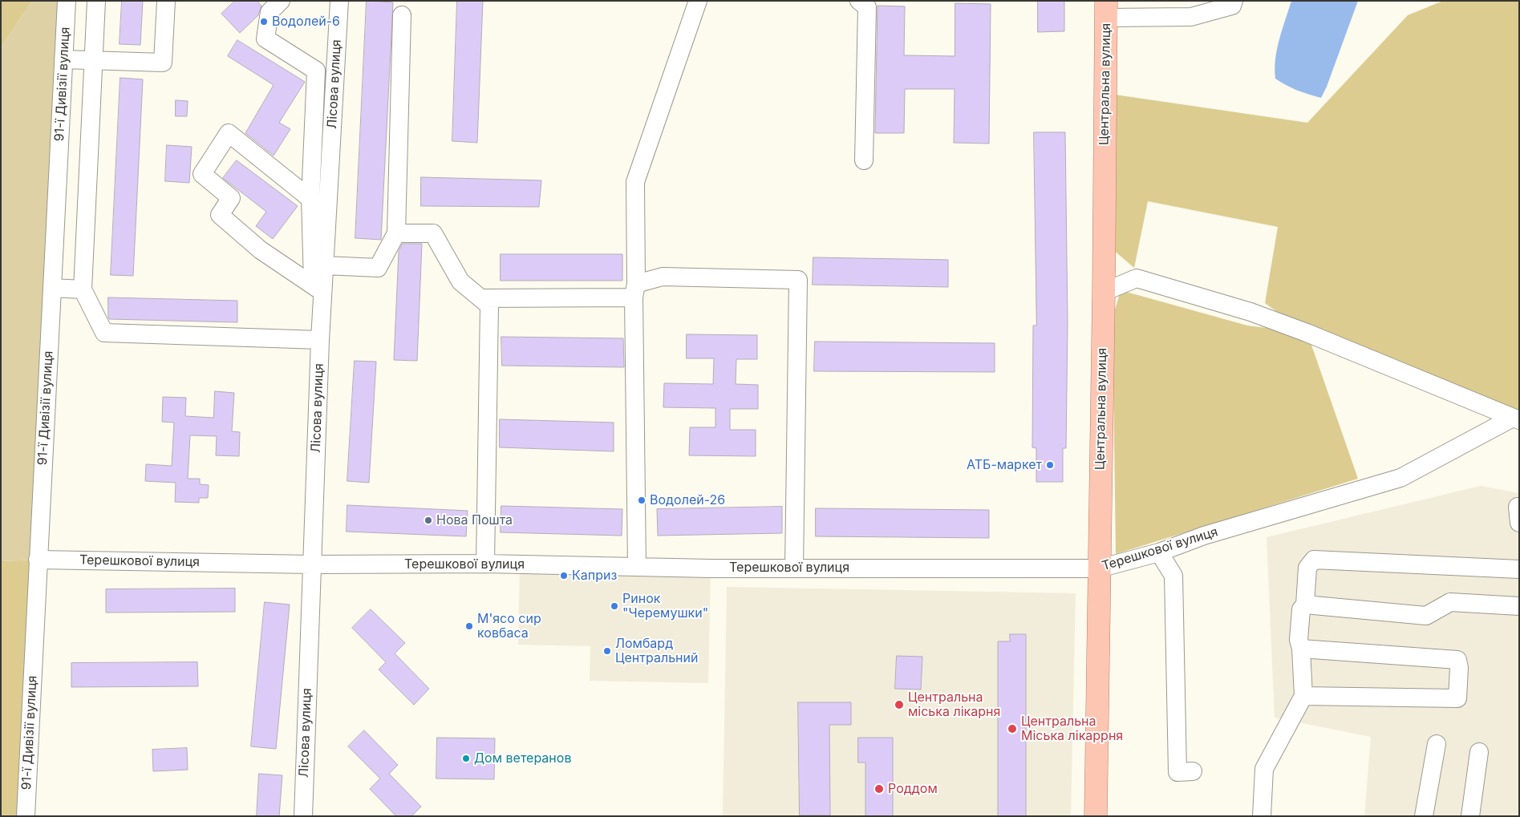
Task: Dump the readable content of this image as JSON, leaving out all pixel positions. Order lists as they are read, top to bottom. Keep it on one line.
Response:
{"streets":{"main road":["Центральна вулиця"],"street":["91-ї Дивізії вулиця","Лісова вулиця","Терешкової вулиця"]},"crossings":[["91-ї Дивізії вулиця","Терешкової вулиця"],["Лісова вулиця","Терешкової вулиця"],["Центральна вулиця","Терешкової вулиця"]],"places":["Водолей-6","АТБ-маркет","Водолей-26","Нова Пошта","Каприз","Ринок \"Черемушки\"","М'ясо сир ковбаса","Ломбард Центральний","Центральна міська лікарня","Центральна Міська лікаррня","Дом ветеранов","Роддом"]}
